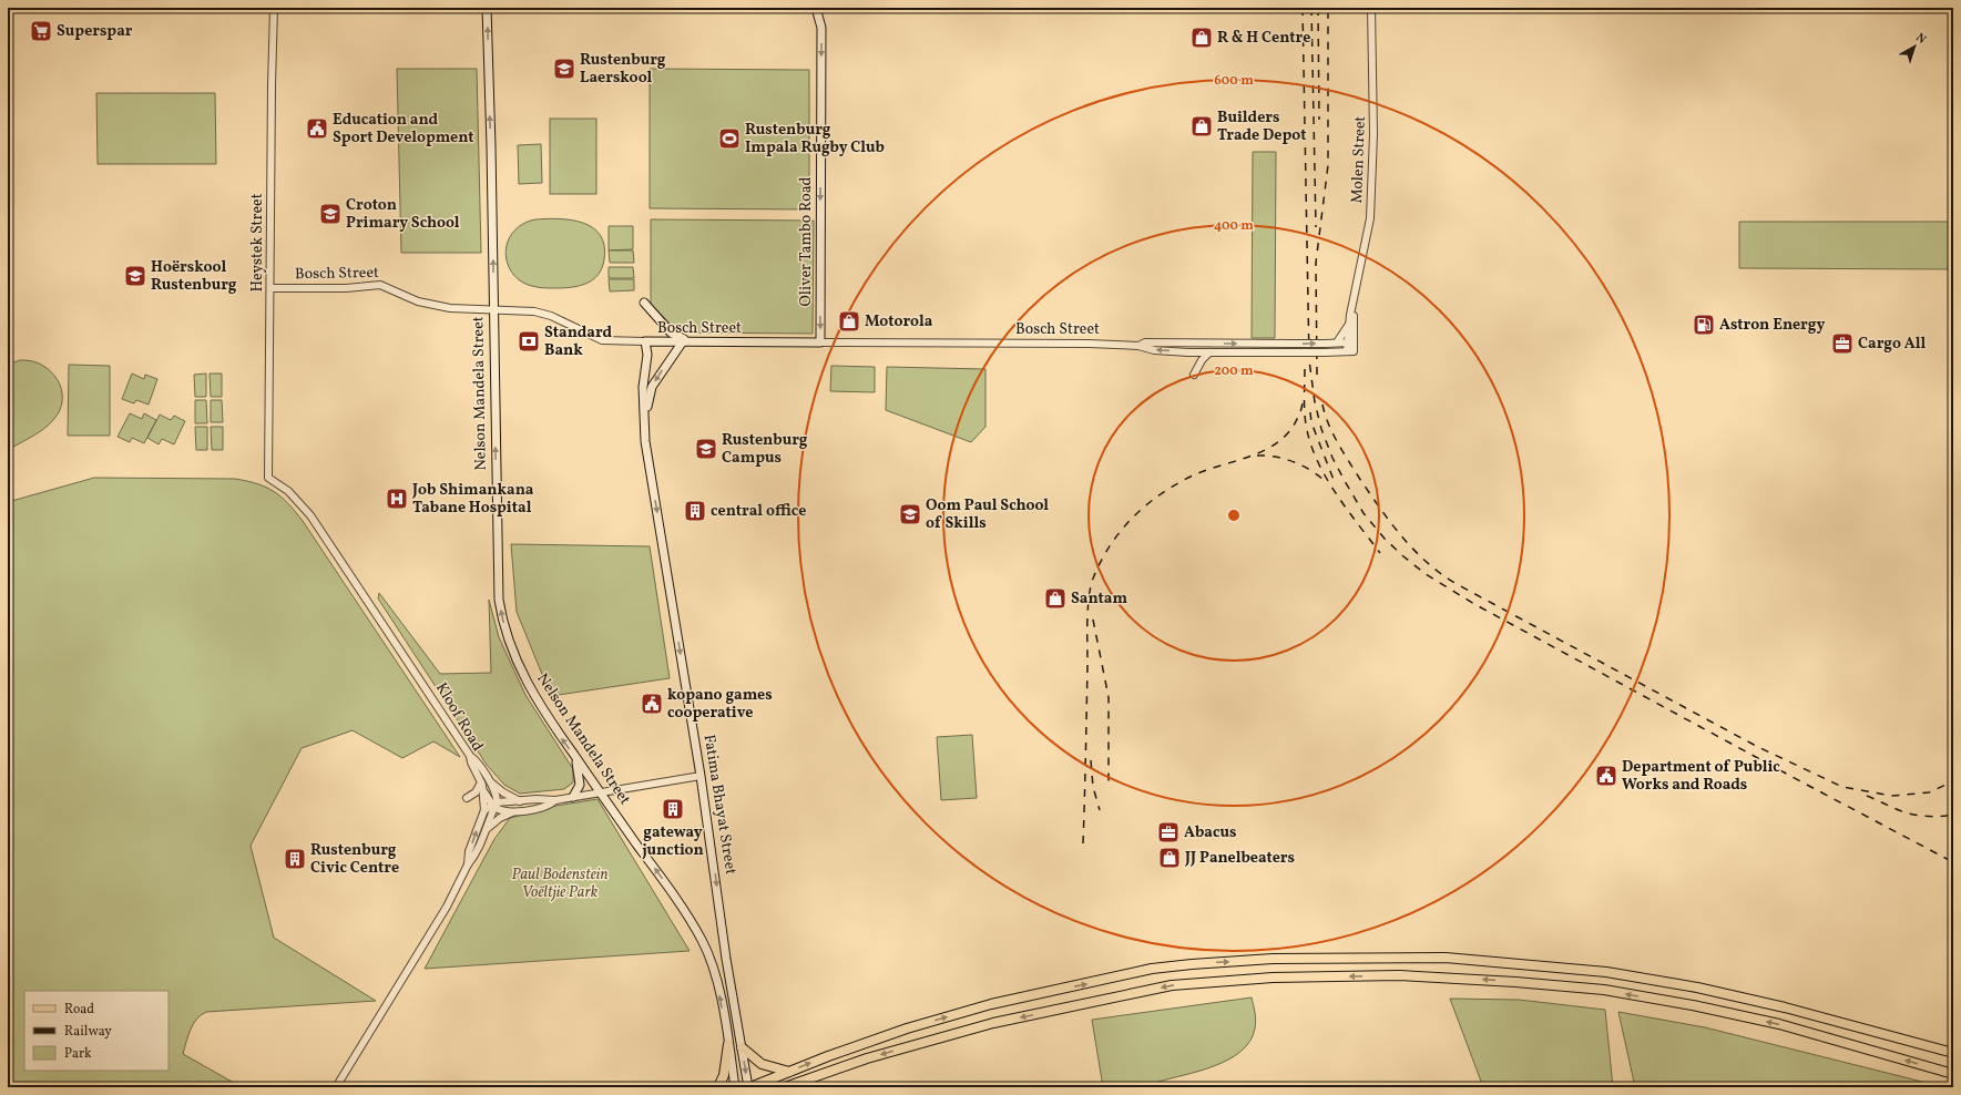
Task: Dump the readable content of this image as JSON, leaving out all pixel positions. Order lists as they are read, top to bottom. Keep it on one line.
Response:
{"streets":{"main road":["Oliver Tambo Road","Bosch Street","Nelson Mandela Street","Fatima Bhayat Street"],"street":["Molen Street","Heystek Street","Kloof Road"]},"crossings":[["Oliver Tambo Road","Bosch Street"],["Heystek Street","Bosch Street"],["Heystek Street","Kloof Road"],["Bosch Street","Nelson Mandela Street"],["Bosch Street","Fatima Bhayat Street"]],"one_way":["Oliver Tambo Road","Nelson Mandela Street","Fatima Bhayat Street"],"parks":["Paul Bodenstein Voëltjie Park"],"places":{"supermarket":["Superspar"],"shop":["R & H Centre","Builders Trade Depot","Motorola","Santam","JJ Panelbeaters"],"school or university":["Rustenburg Laerskool","Croton Primary School","Hoërskool Rustenburg","Rustenburg Campus","Oom Paul School of Skills"],"public building":["Education and Sport Development","kopano games cooperative","Department of Public Works and Roads"],"sports":["Rustenburg Impala Rugby Club"],"fuel station":["Astron Energy"],"bank":["Standard Bank"],"office":["Cargo All","Abacus"],"hospital":["Job Shimankana Tabane Hospital"],"building":["central office","gateway junction","Rustenburg Civic Centre"]},"legend":["Road","Railway","Park"],"north":"top right","rings":["600 m","400 m","200 m"]}
